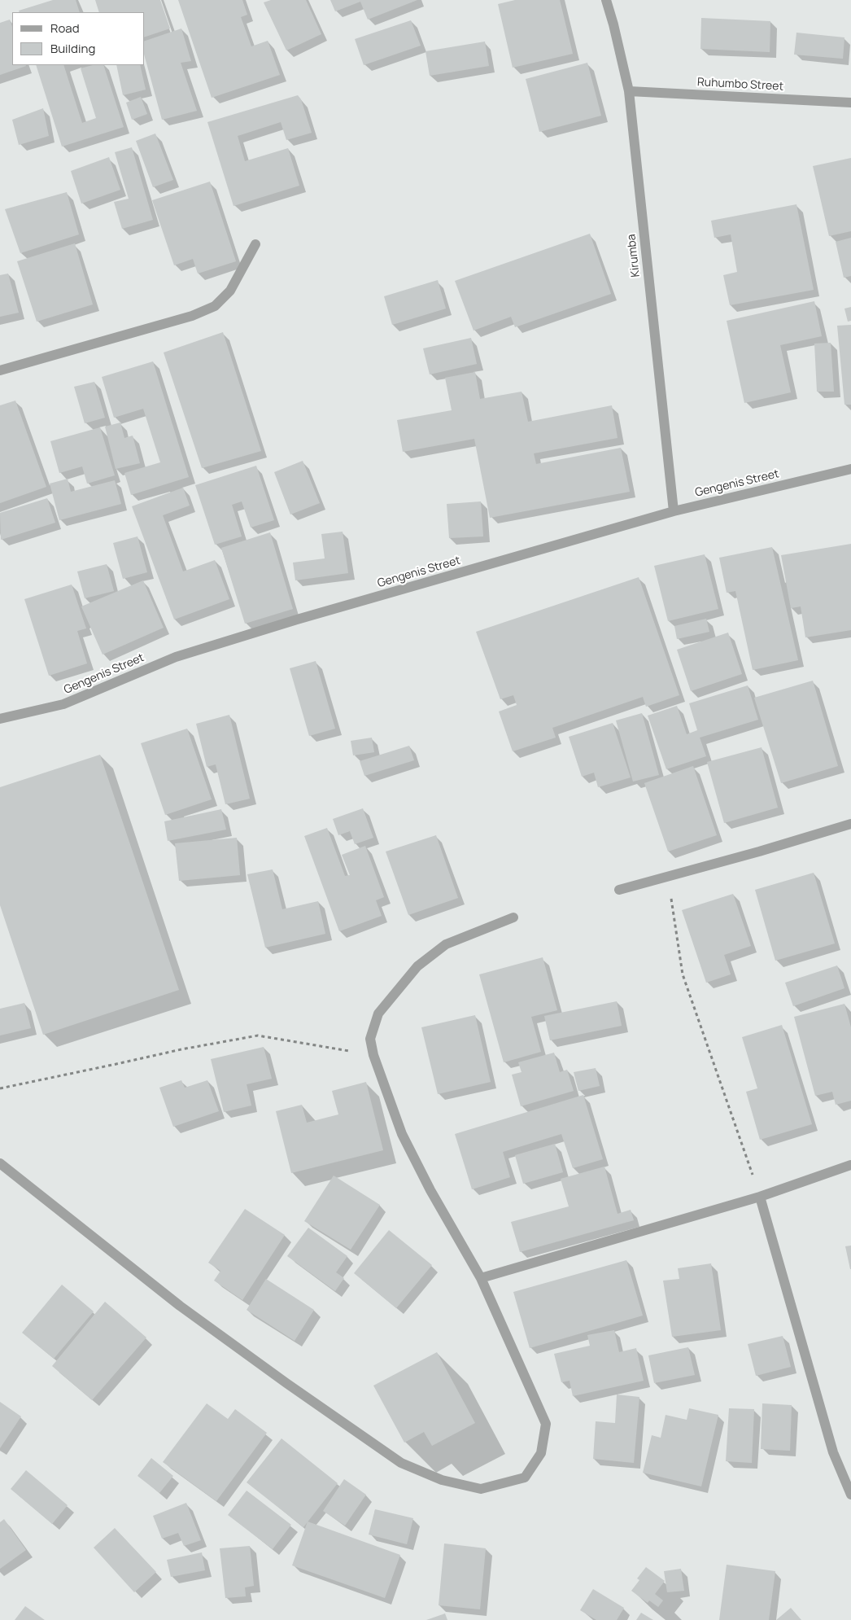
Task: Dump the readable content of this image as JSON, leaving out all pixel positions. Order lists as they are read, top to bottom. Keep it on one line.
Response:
{"streets":{"street":["Ruhumbo Street","Kirumba","Gengenis Street"]},"crossings":[["Ruhumbo Street","Kirumba"],["Kirumba","Gengenis Street"]],"legend":["Road","Building"]}
